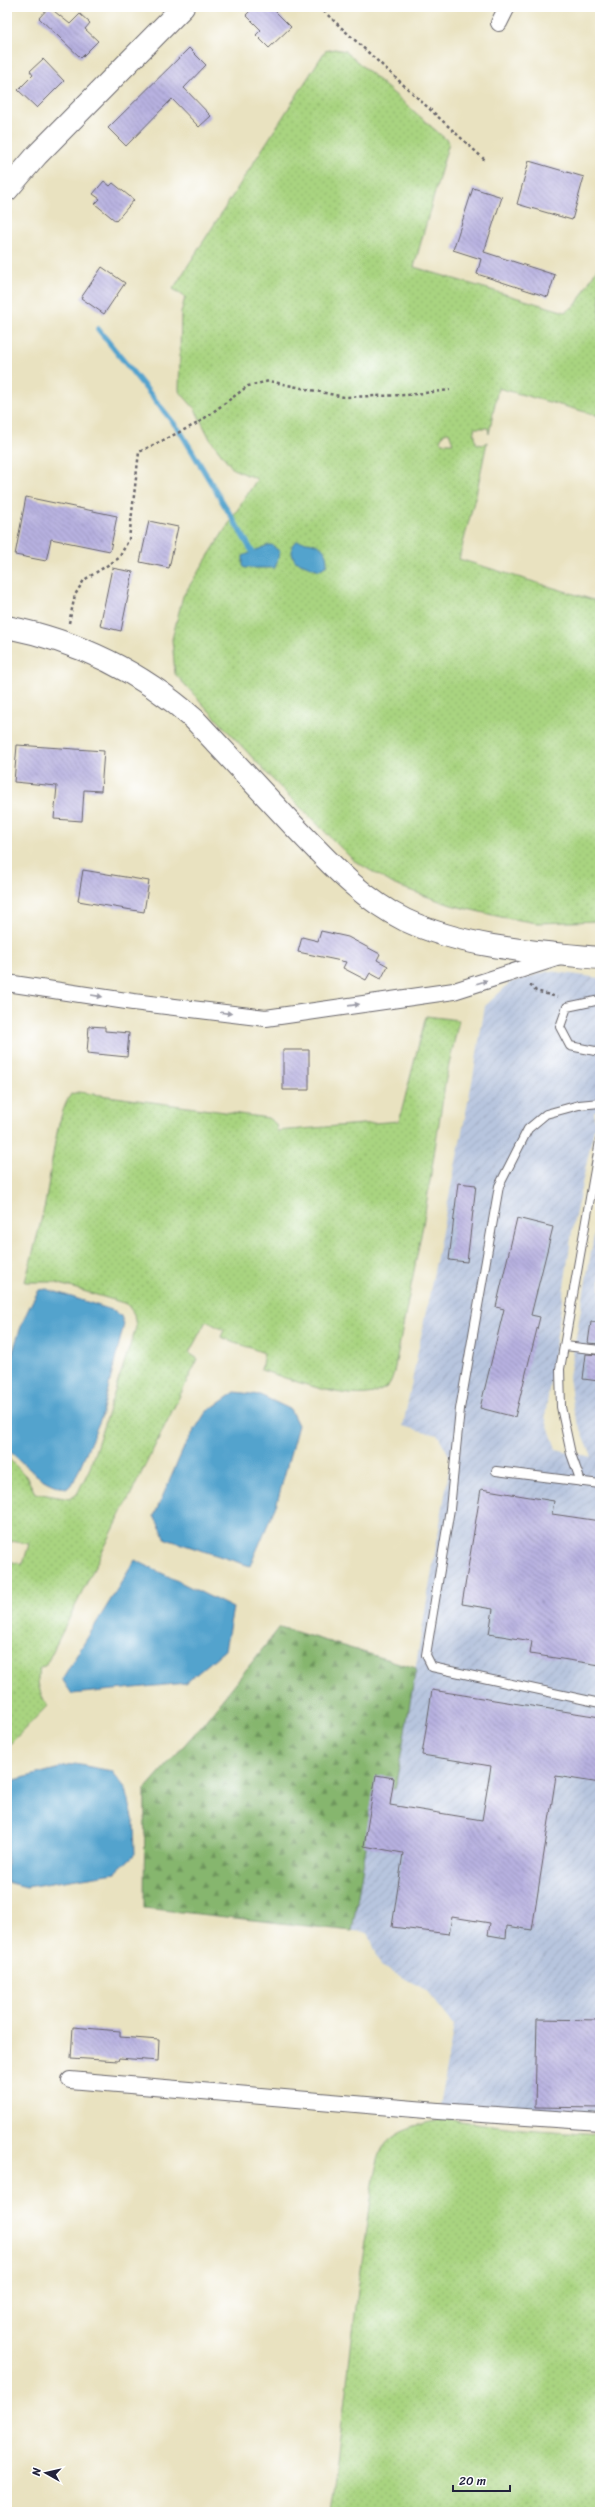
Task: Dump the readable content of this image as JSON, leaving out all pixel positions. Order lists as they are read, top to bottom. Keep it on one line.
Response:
{"scale_bar":"20 m","north":"left"}
